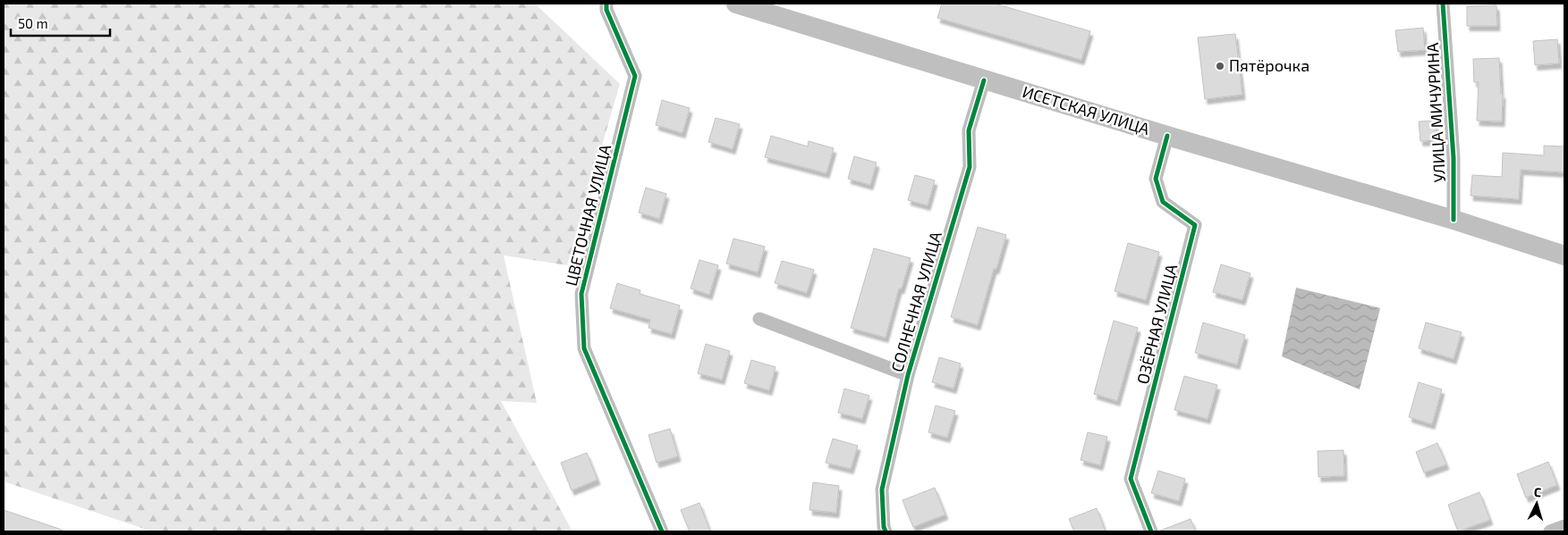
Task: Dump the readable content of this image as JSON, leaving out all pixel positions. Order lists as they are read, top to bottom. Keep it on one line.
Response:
{"streets":{"main road":["ИСЕТСКАЯ УЛИЦА"],"street":["УЛИЦА МИЧУРИНА","ЦВЕТОЧНАЯ УЛИЦА","СОЛНЕЧНАЯ УЛИЦА","ОЗЁРНАЯ УЛИЦА"]},"crossings":[["ИСЕТСКАЯ УЛИЦА","УЛИЦА МИЧУРИНА"],["ИСЕТСКАЯ УЛИЦА","СОЛНЕЧНАЯ УЛИЦА"],["ИСЕТСКАЯ УЛИЦА","ОЗЁРНАЯ УЛИЦА"]],"places":["Пятёрочка"],"scale_bar":"50 m","north":"top"}
